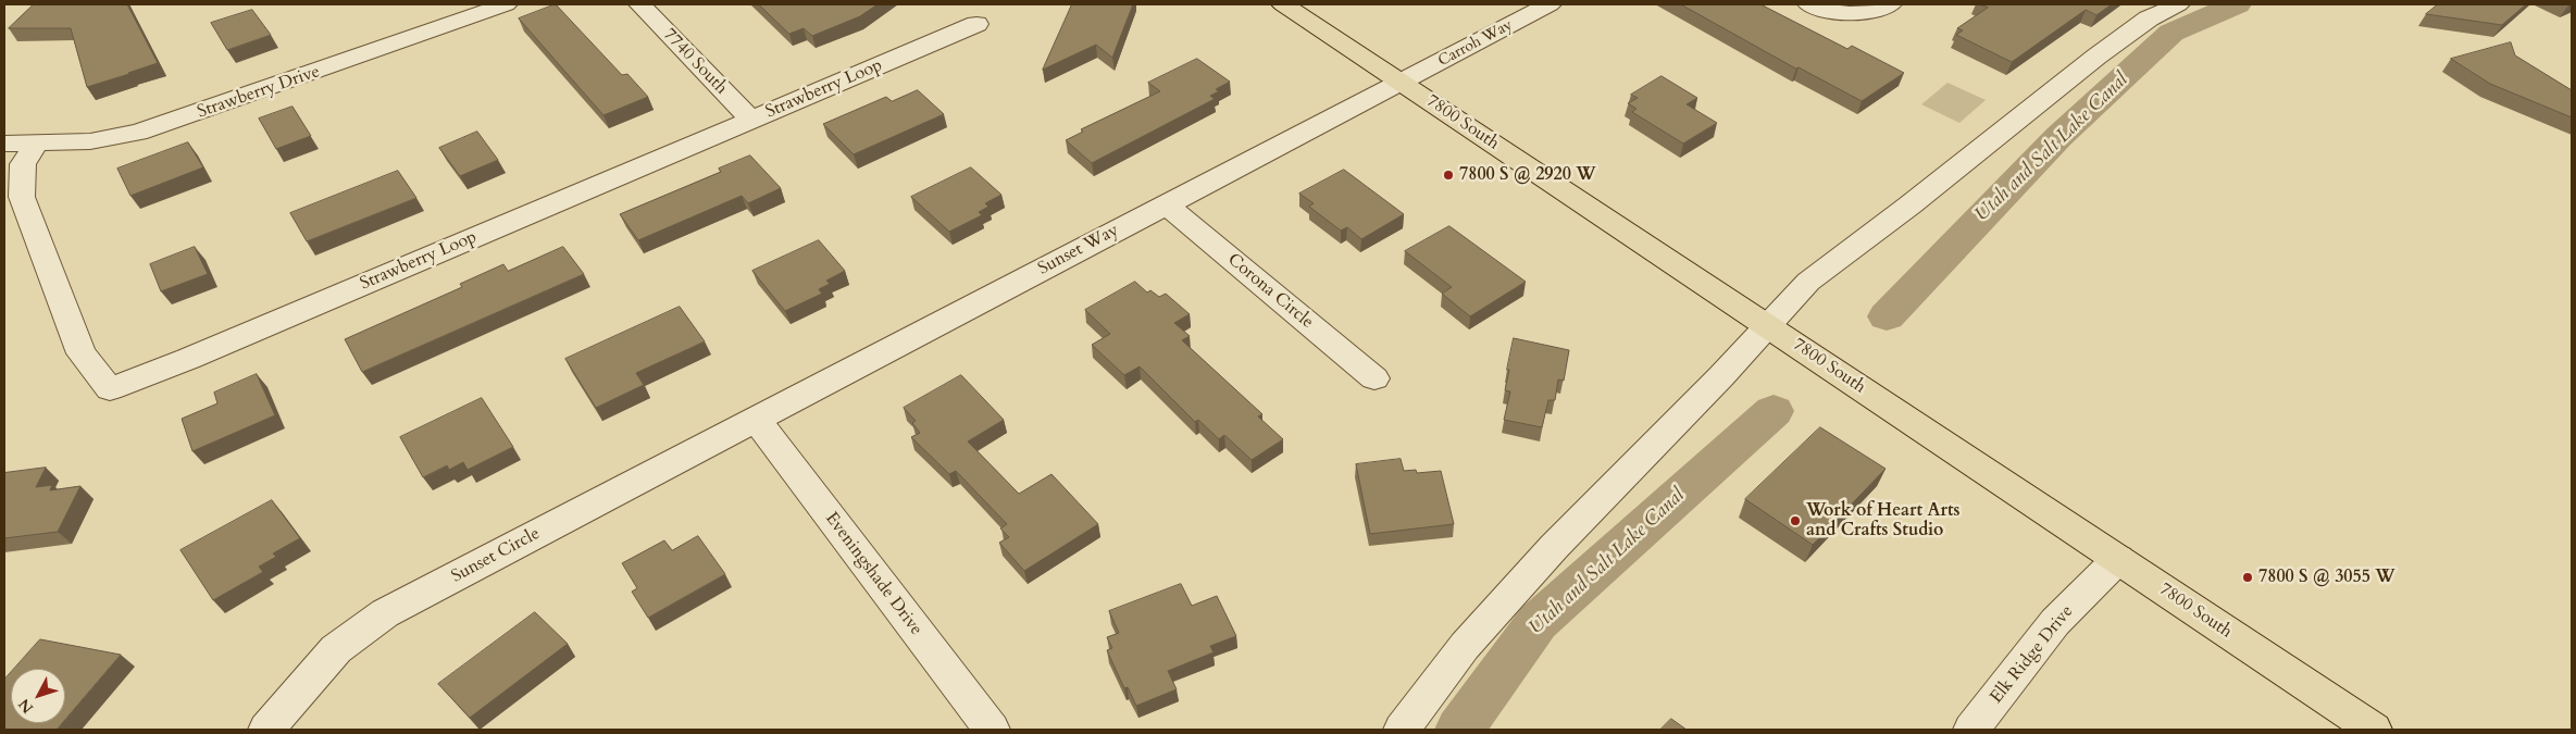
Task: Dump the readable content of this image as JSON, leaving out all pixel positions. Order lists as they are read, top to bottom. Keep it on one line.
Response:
{"streets":{"main road":["7800 South"],"street":["Carroh Way","7740 South","Strawberry Loop","Strawberry Drive","Sunset Way","Corona Circle","Sunset Circle","Eveningshade Drive","Elk Ridge Drive"]},"crossings":[["Carroh Way","7800 South"],["Carroh Way","Sunset Way"],["7740 South","Strawberry Loop"],["Strawberry Loop","Strawberry Drive"],["7800 South","Sunset Way"],["7800 South","Elk Ridge Drive"],["Sunset Way","Corona Circle"],["Sunset Way","Sunset Circle"],["Sunset Way","Eveningshade Drive"],["Sunset Circle","Eveningshade Drive"]],"water":["Utah and Salt Lake Canal"],"places":["7800 S @ 2920 W","Work of Heart Arts and Crafts Studio","7800 S @ 3055 W"],"north":"bottom left"}
